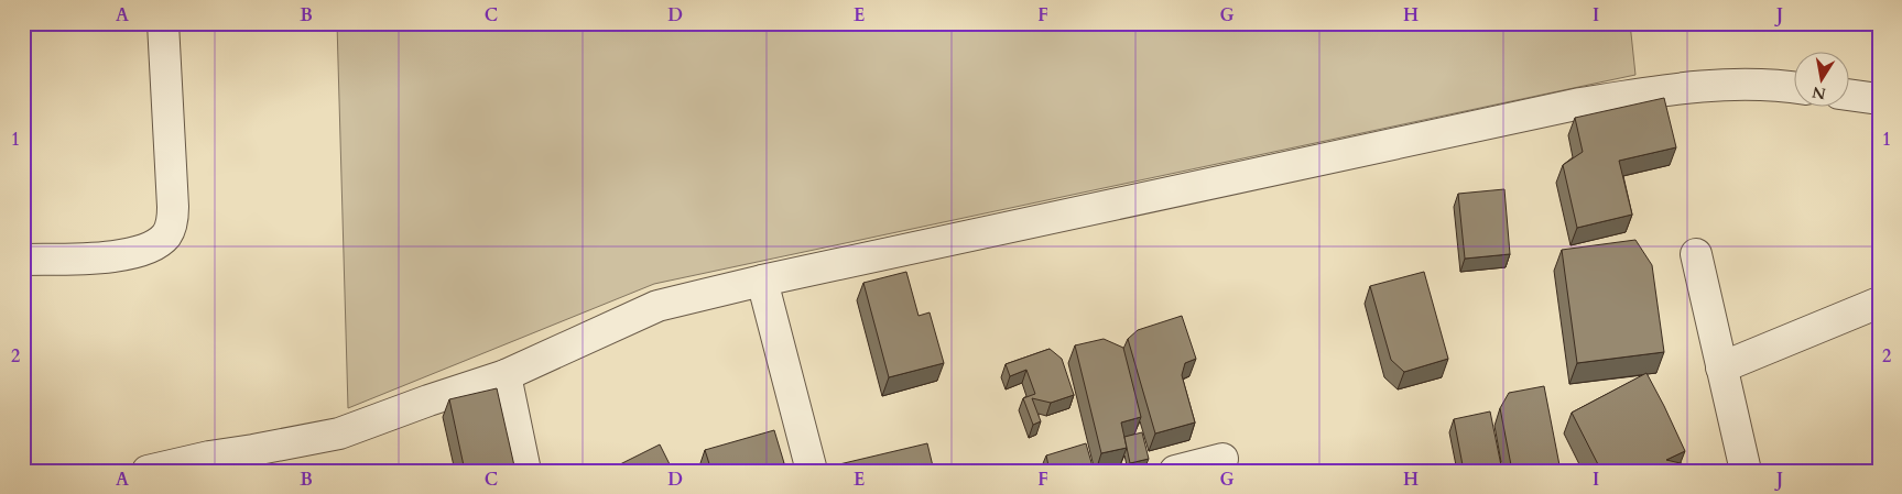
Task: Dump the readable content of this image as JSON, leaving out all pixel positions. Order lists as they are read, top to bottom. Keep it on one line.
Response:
{"north":"bottom","grid":{"columns":["A","B","C","D","E","F","G","H","I","J"],"rows":["1","2"]}}
